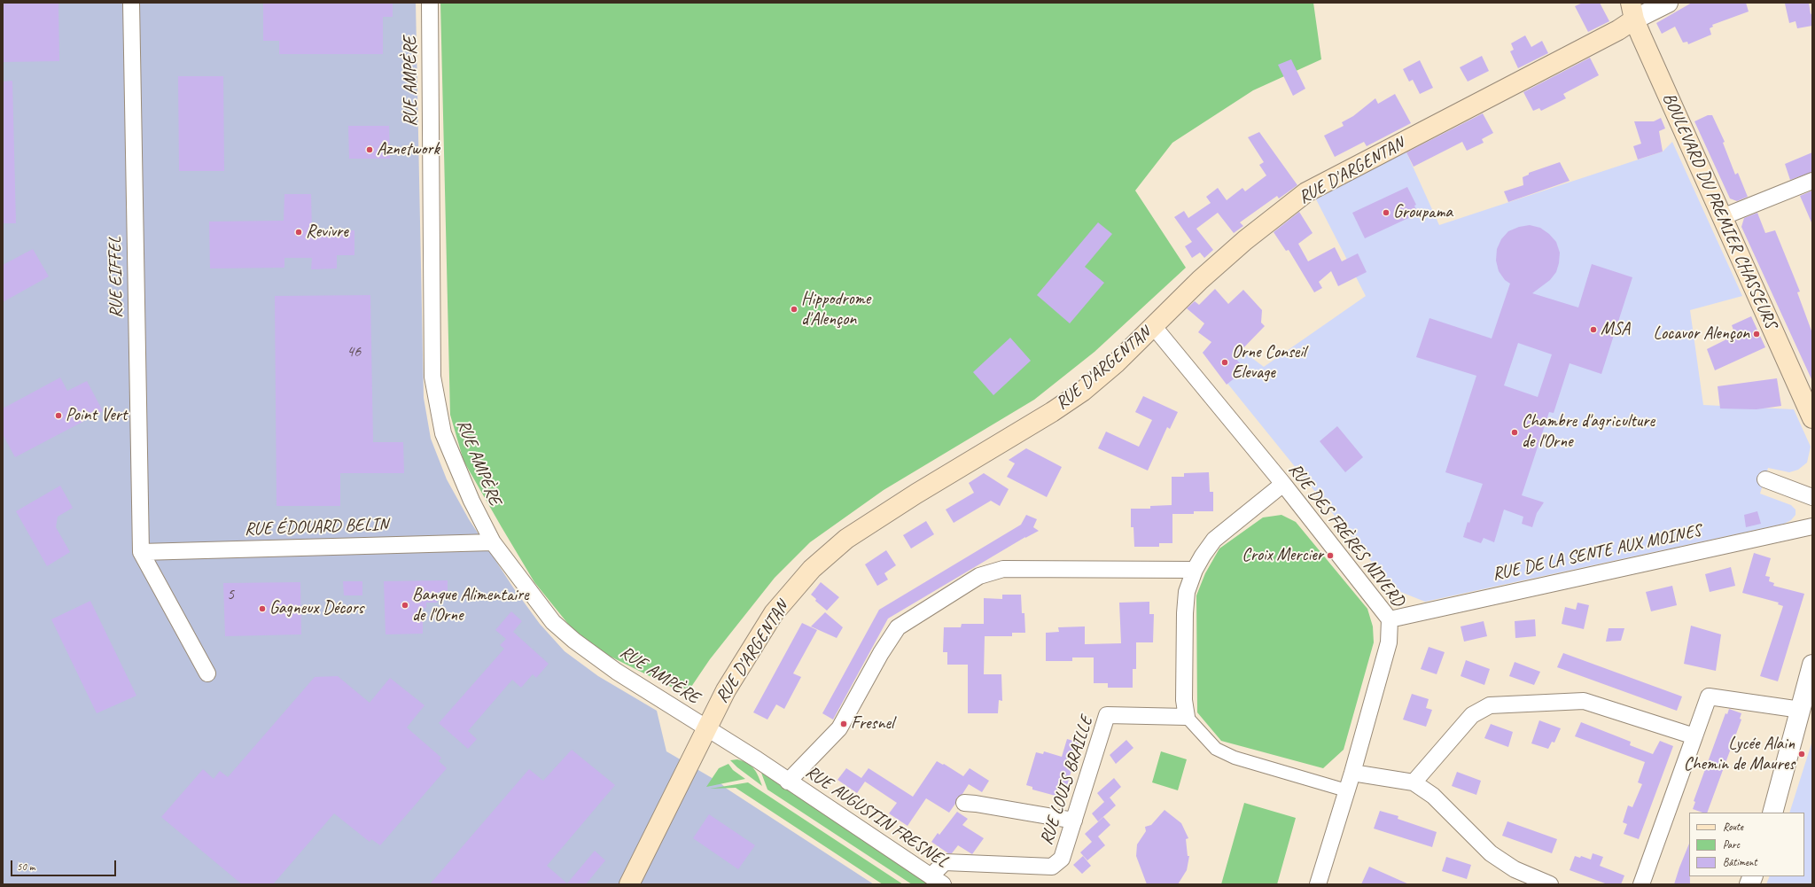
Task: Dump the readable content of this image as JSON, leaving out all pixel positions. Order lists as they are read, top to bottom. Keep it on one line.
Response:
{"streets":{"main road":["RUE D'ARGENTAN","BOULEVARD DU PREMIER CHASSEURS"],"street":["RUE AMPÈRE","RUE EIFFEL","RUE ÉDOUARD BELIN","RUE DES FRÈRES NIVERD","RUE DE LA SENTE AUX MOINES","RUE LOUIS BRAILLE","RUE AUGUSTIN FRESNEL"]},"crossings":[["RUE AMPÈRE","RUE D'ARGENTAN"],["RUE AMPÈRE","RUE ÉDOUARD BELIN"],["RUE AMPÈRE","RUE AUGUSTIN FRESNEL"],["RUE D'ARGENTAN","BOULEVARD DU PREMIER CHASSEURS"],["RUE D'ARGENTAN","RUE DES FRÈRES NIVERD"],["RUE EIFFEL","RUE ÉDOUARD BELIN"],["RUE DES FRÈRES NIVERD","RUE DE LA SENTE AUX MOINES"],["RUE LOUIS BRAILLE","RUE AUGUSTIN FRESNEL"]],"places":["Aznetwork","Groupama","Revivre","Hippodrome d'Alençon","MSA","Locavor Alençon","Orne Conseil Elevage","Point Vert","Chambre d'agriculture de l'Orne","Croix Mercier","Banque Alimentaire de l'Orne","Gagneux Décors","Fresnel","Lycée Alain Chemin de Maures"],"house_numbers":["46","5"],"legend":["Route","Parc","Bâtiment"],"scale_bar":"50 m"}
